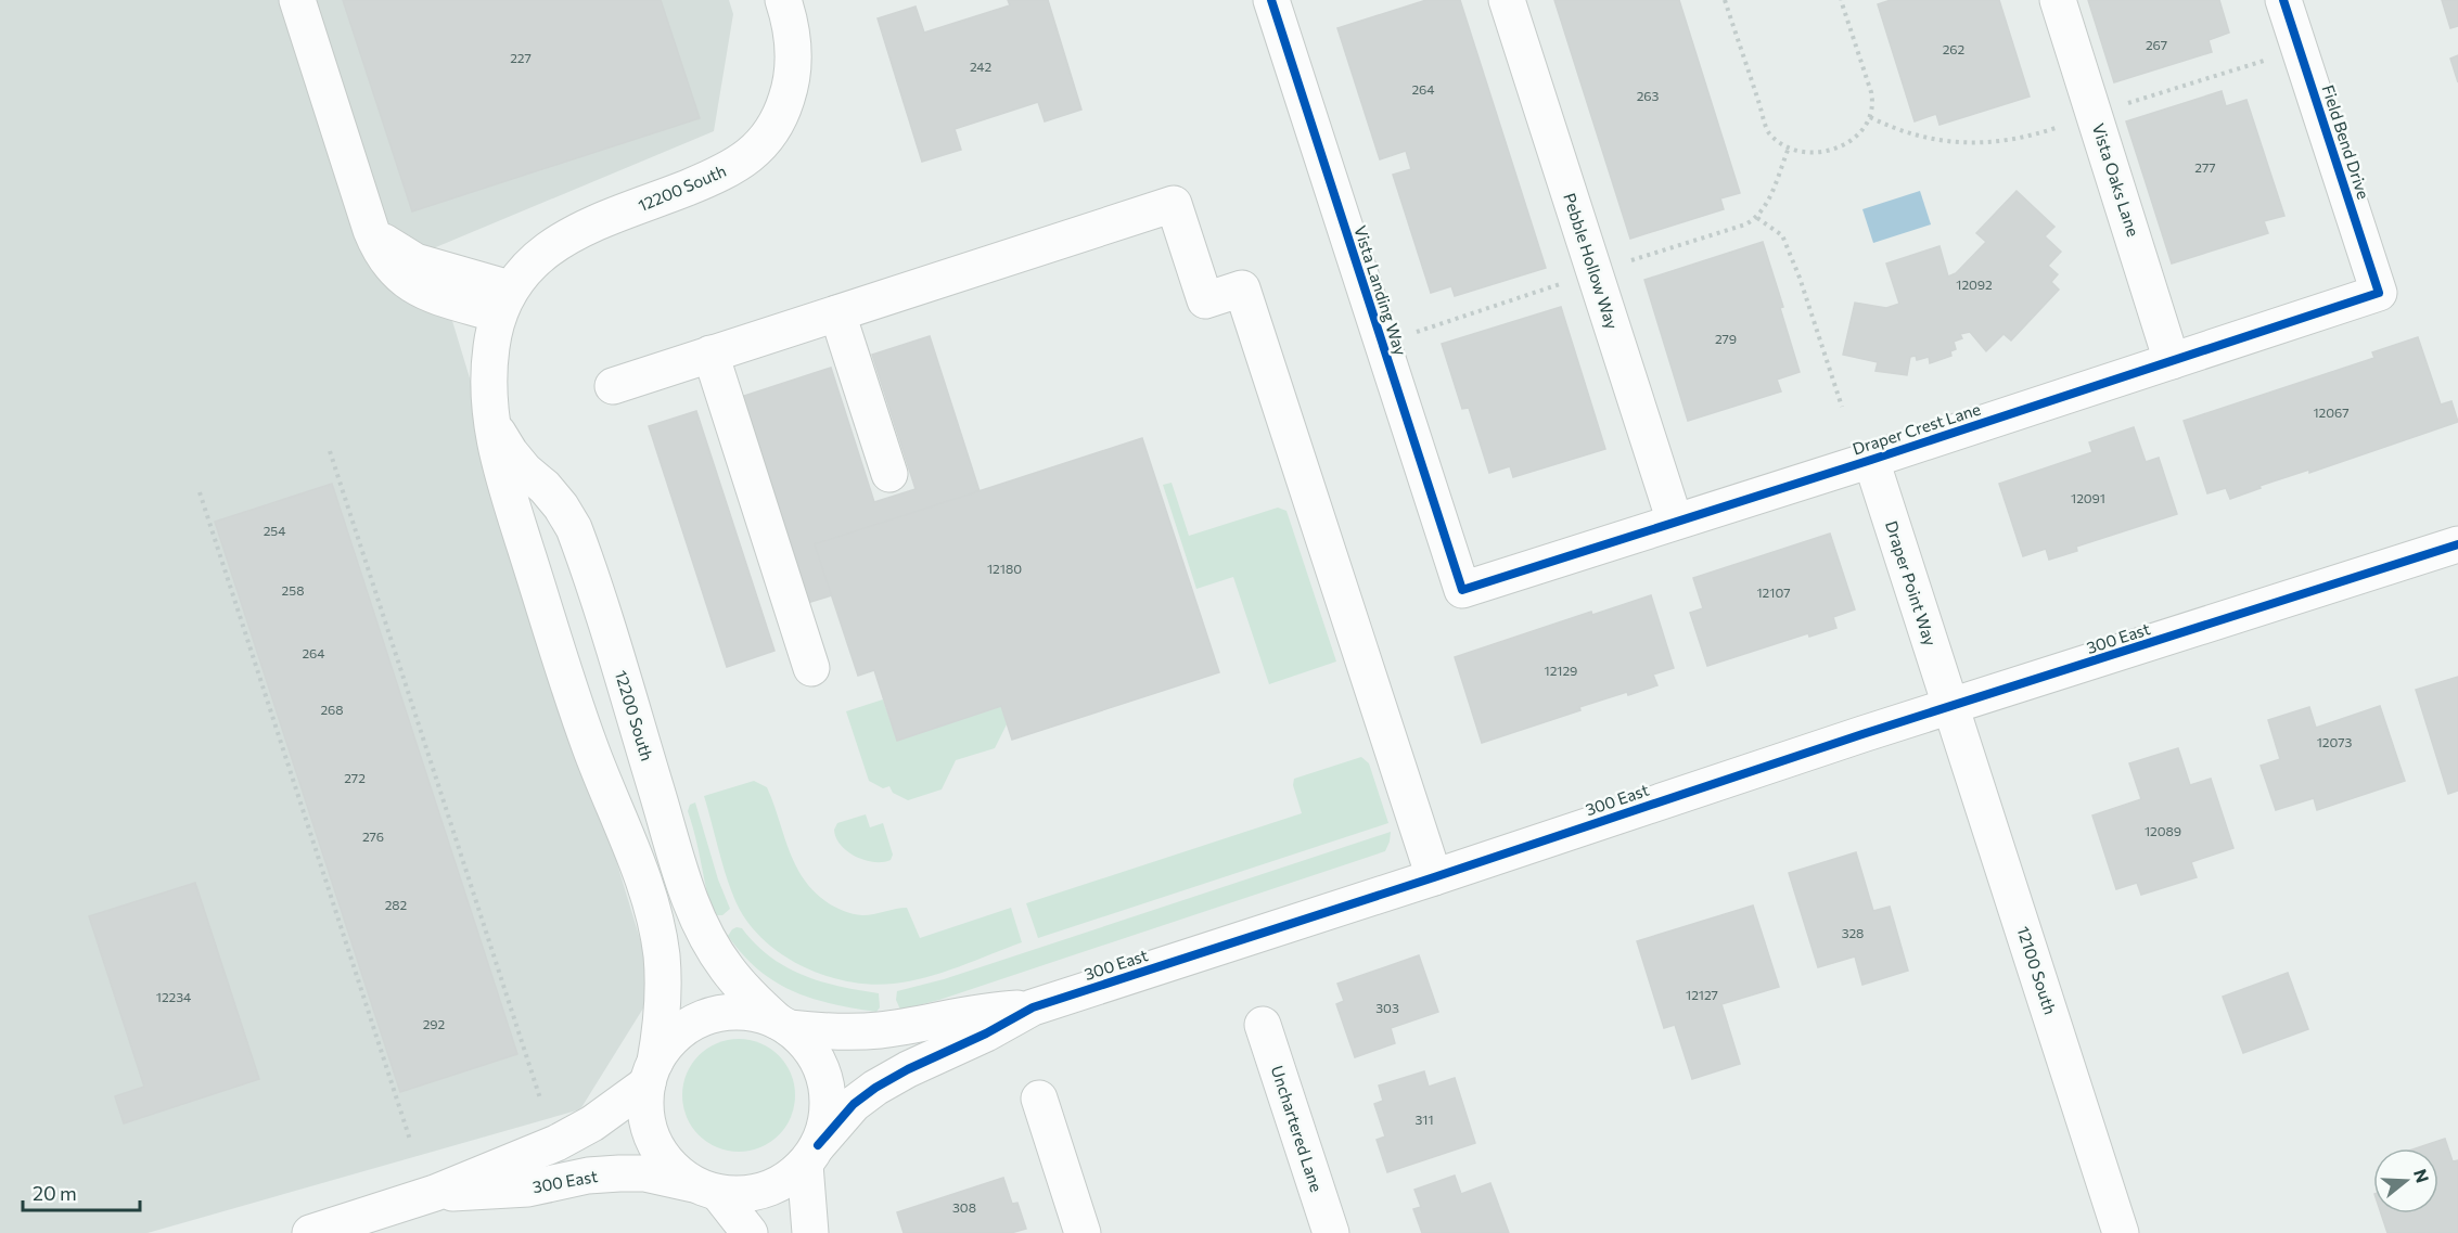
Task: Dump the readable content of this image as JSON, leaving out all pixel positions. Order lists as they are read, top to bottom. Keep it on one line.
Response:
{"streets":{"street":["Field Bend Drive","Vista Oaks Lane","12200 South","Pebble Hollow Way","Vista Landing Way","Draper Crest Lane","Draper Point Way","300 East","12100 South","Unchartered Lane"]},"crossings":[["Field Bend Drive","Draper Crest Lane"],["Vista Oaks Lane","Draper Crest Lane"],["12200 South","300 East"],["Pebble Hollow Way","Draper Crest Lane"],["Vista Landing Way","Draper Crest Lane"],["Draper Crest Lane","Draper Point Way"],["Draper Point Way","300 East"],["Draper Point Way","12100 South"],["300 East","12100 South"]],"house_numbers":["267","262","227","242","264","263","277","12092","279","12067","12091","254","12180","258","12107","264","12129","268","12073","272","12089","276","282","328","12127","12234","303","292","311","308"],"scale_bar":"20 m","north":"right"}
